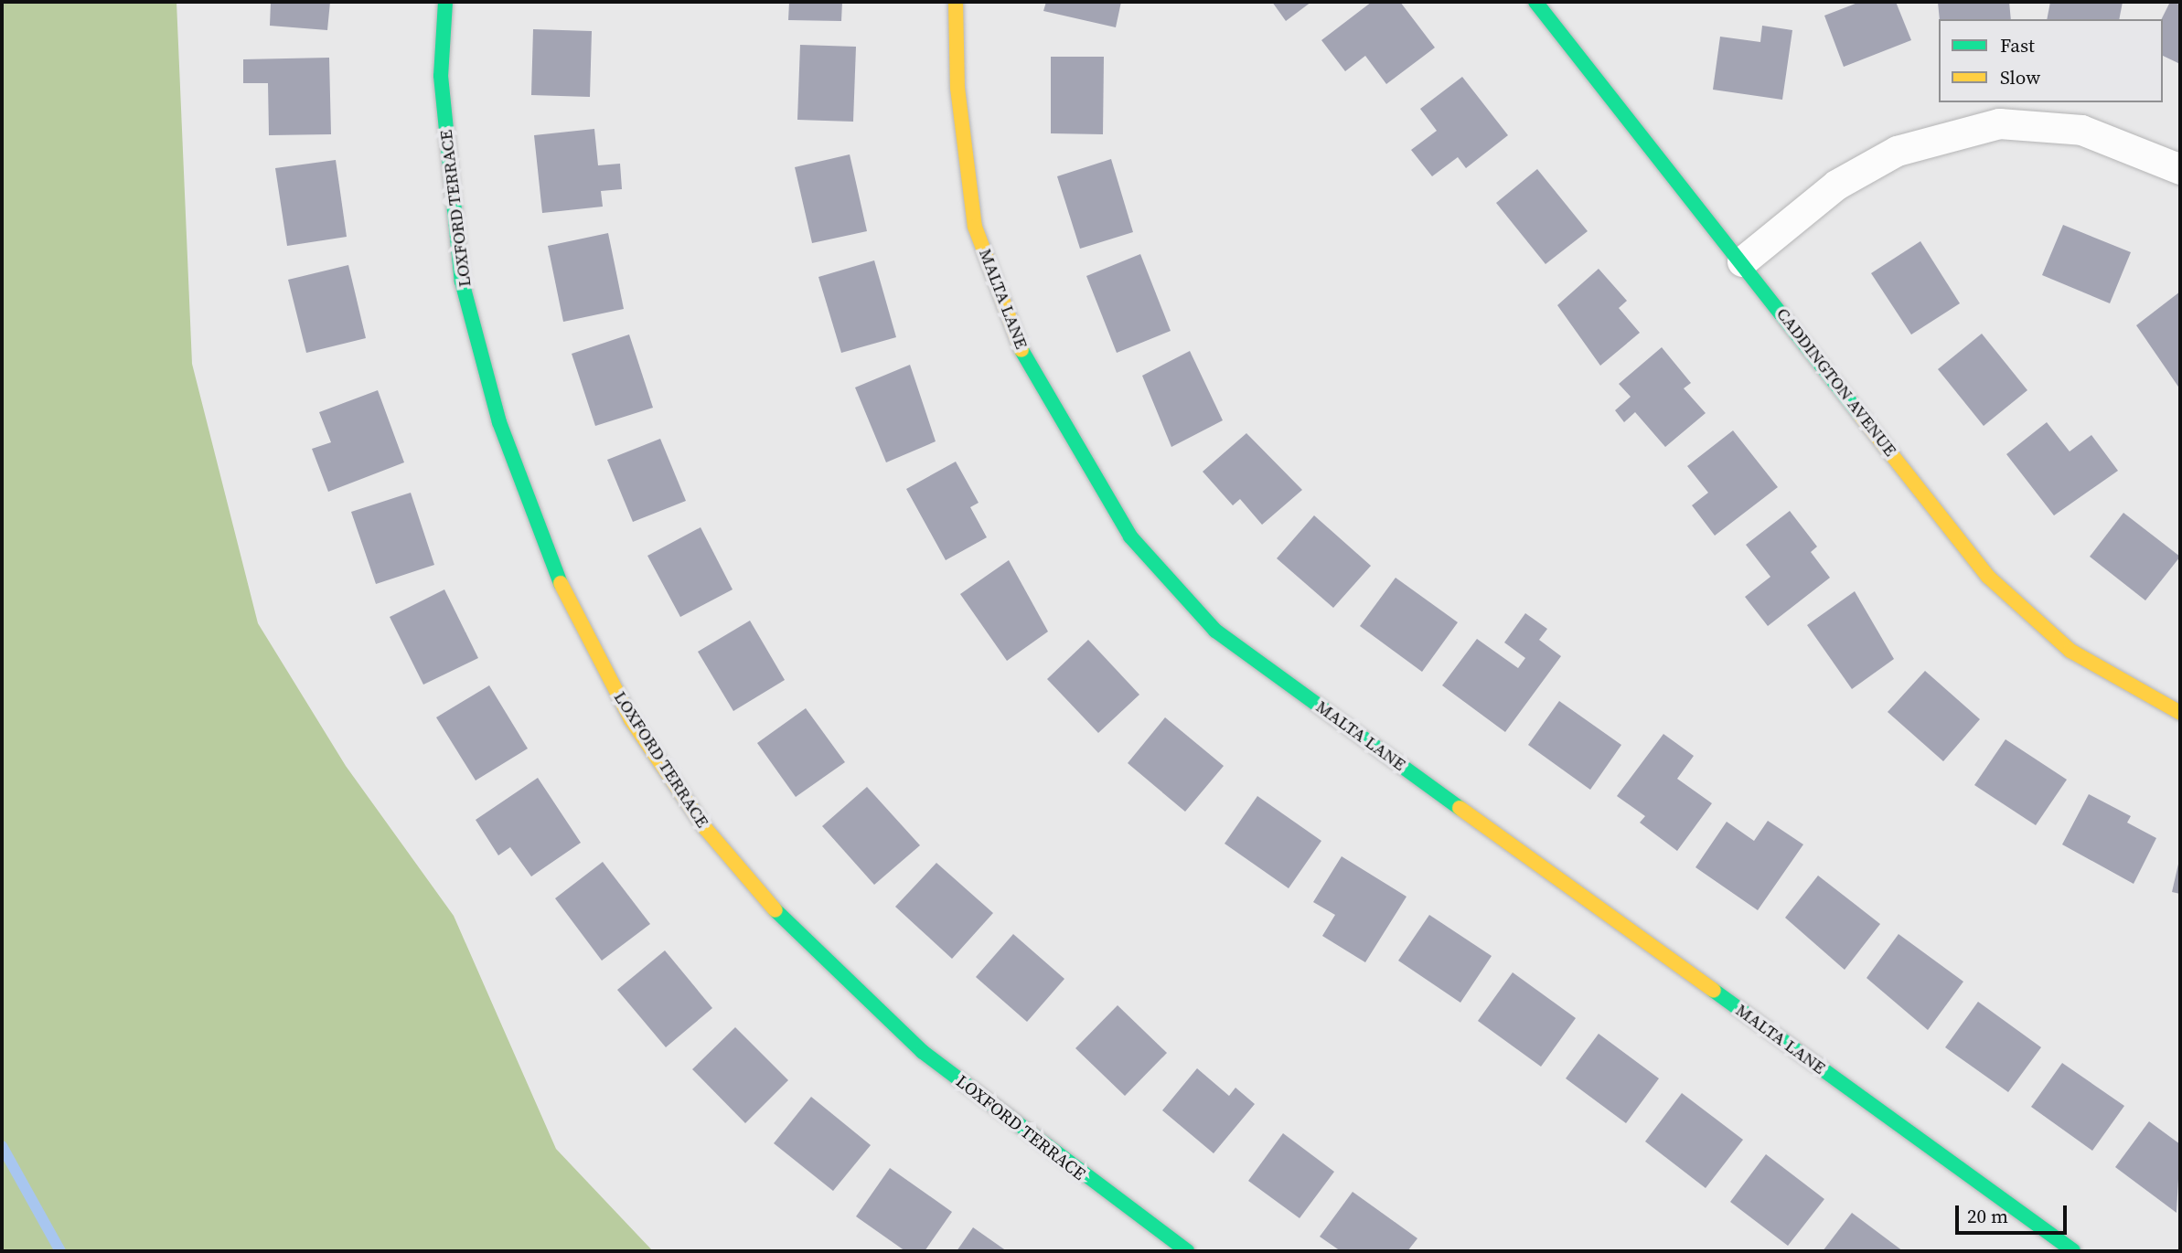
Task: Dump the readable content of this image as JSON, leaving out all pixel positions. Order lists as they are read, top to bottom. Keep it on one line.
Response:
{"streets":{"street":["LOXFORD TERRACE","MALTA LANE","CADDINGTON AVENUE"]},"legend":["Fast","Slow"],"scale_bar":"20 m"}
